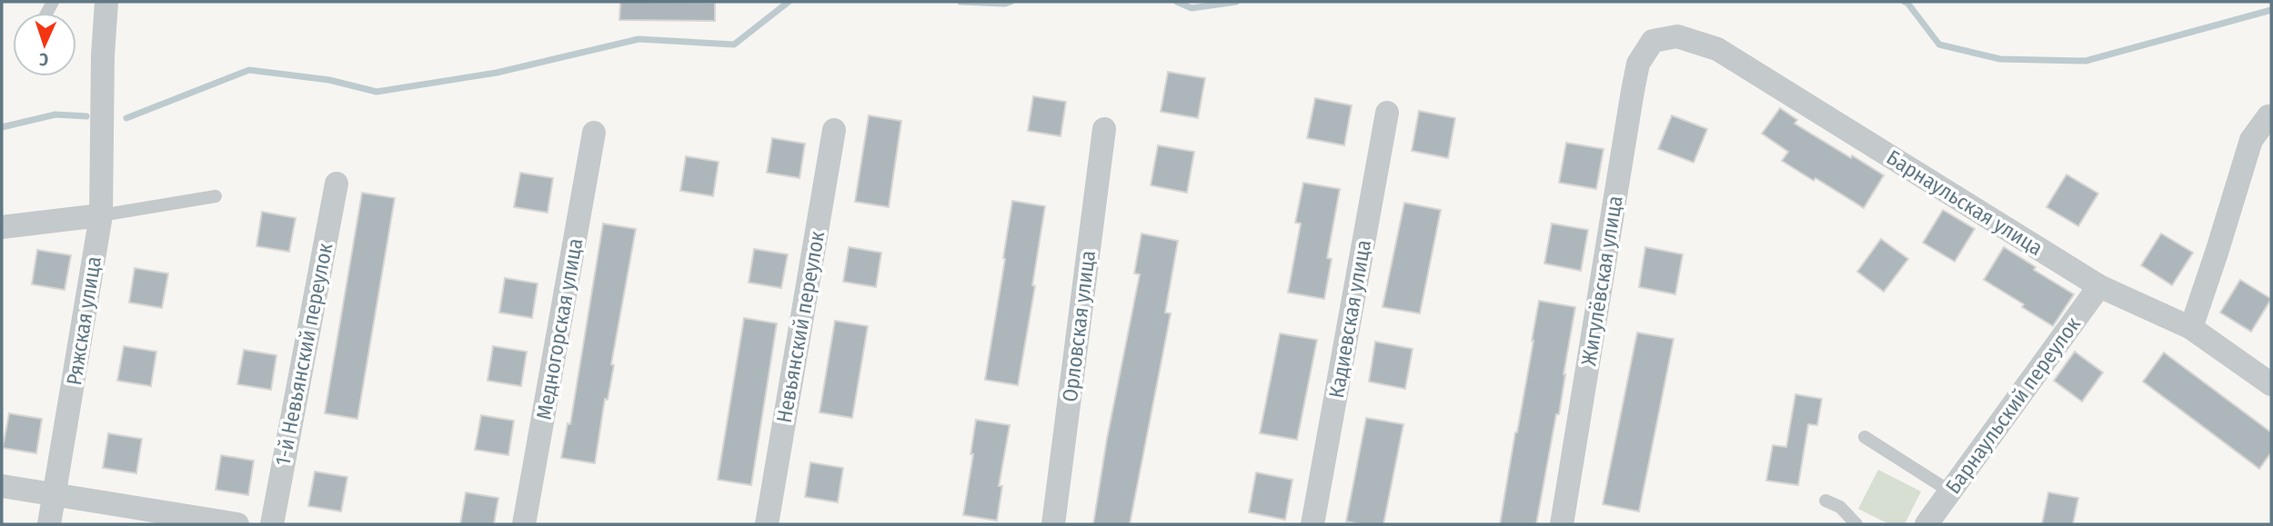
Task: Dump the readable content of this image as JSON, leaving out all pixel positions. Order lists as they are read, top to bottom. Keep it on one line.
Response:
{"streets":{"street":["Барнаульская улица","Жигулёвская улица","Кадиевская улица","Ряжская улица","Орловская улица","Невьянский переулок","Медногорская улица","1-й Невьянский переулок","Барнаульский переулок"]},"crossings":[["Барнаульская улица","Жигулёвская улица"],["Барнаульская улица","Барнаульский переулок"]],"north":"bottom"}
